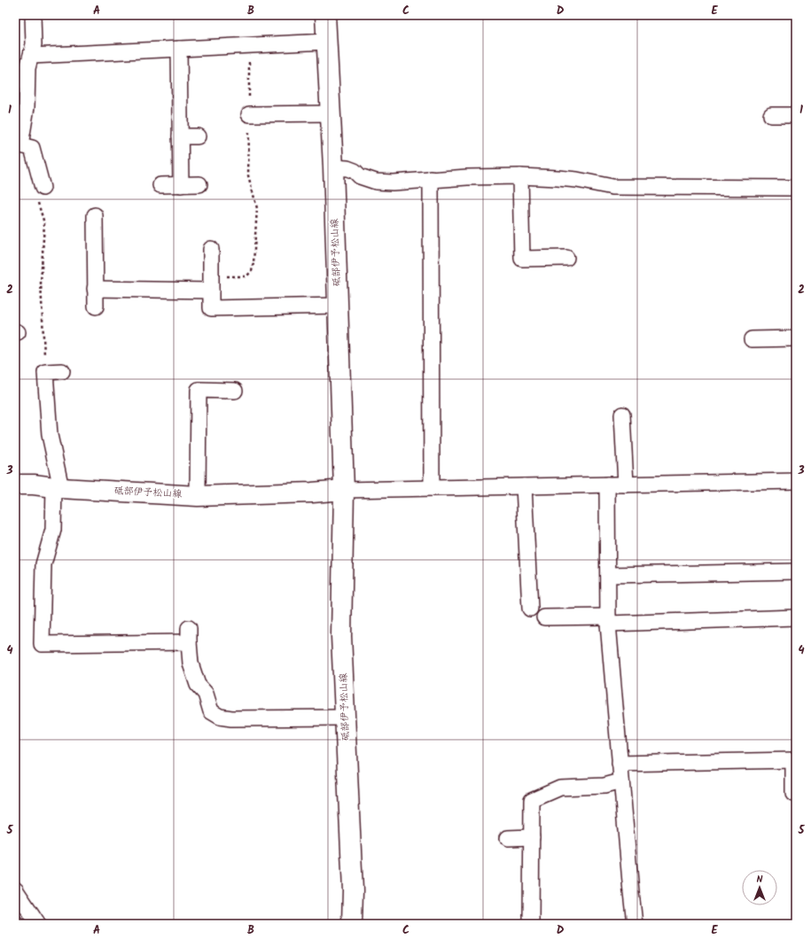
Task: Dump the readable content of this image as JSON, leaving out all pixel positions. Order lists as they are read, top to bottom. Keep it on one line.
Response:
{"streets":{"main road":["砥部伊予松山線"]},"north":"top","grid":{"columns":["A","B","C","D","E"],"rows":["1","2","3","4","5"]}}
